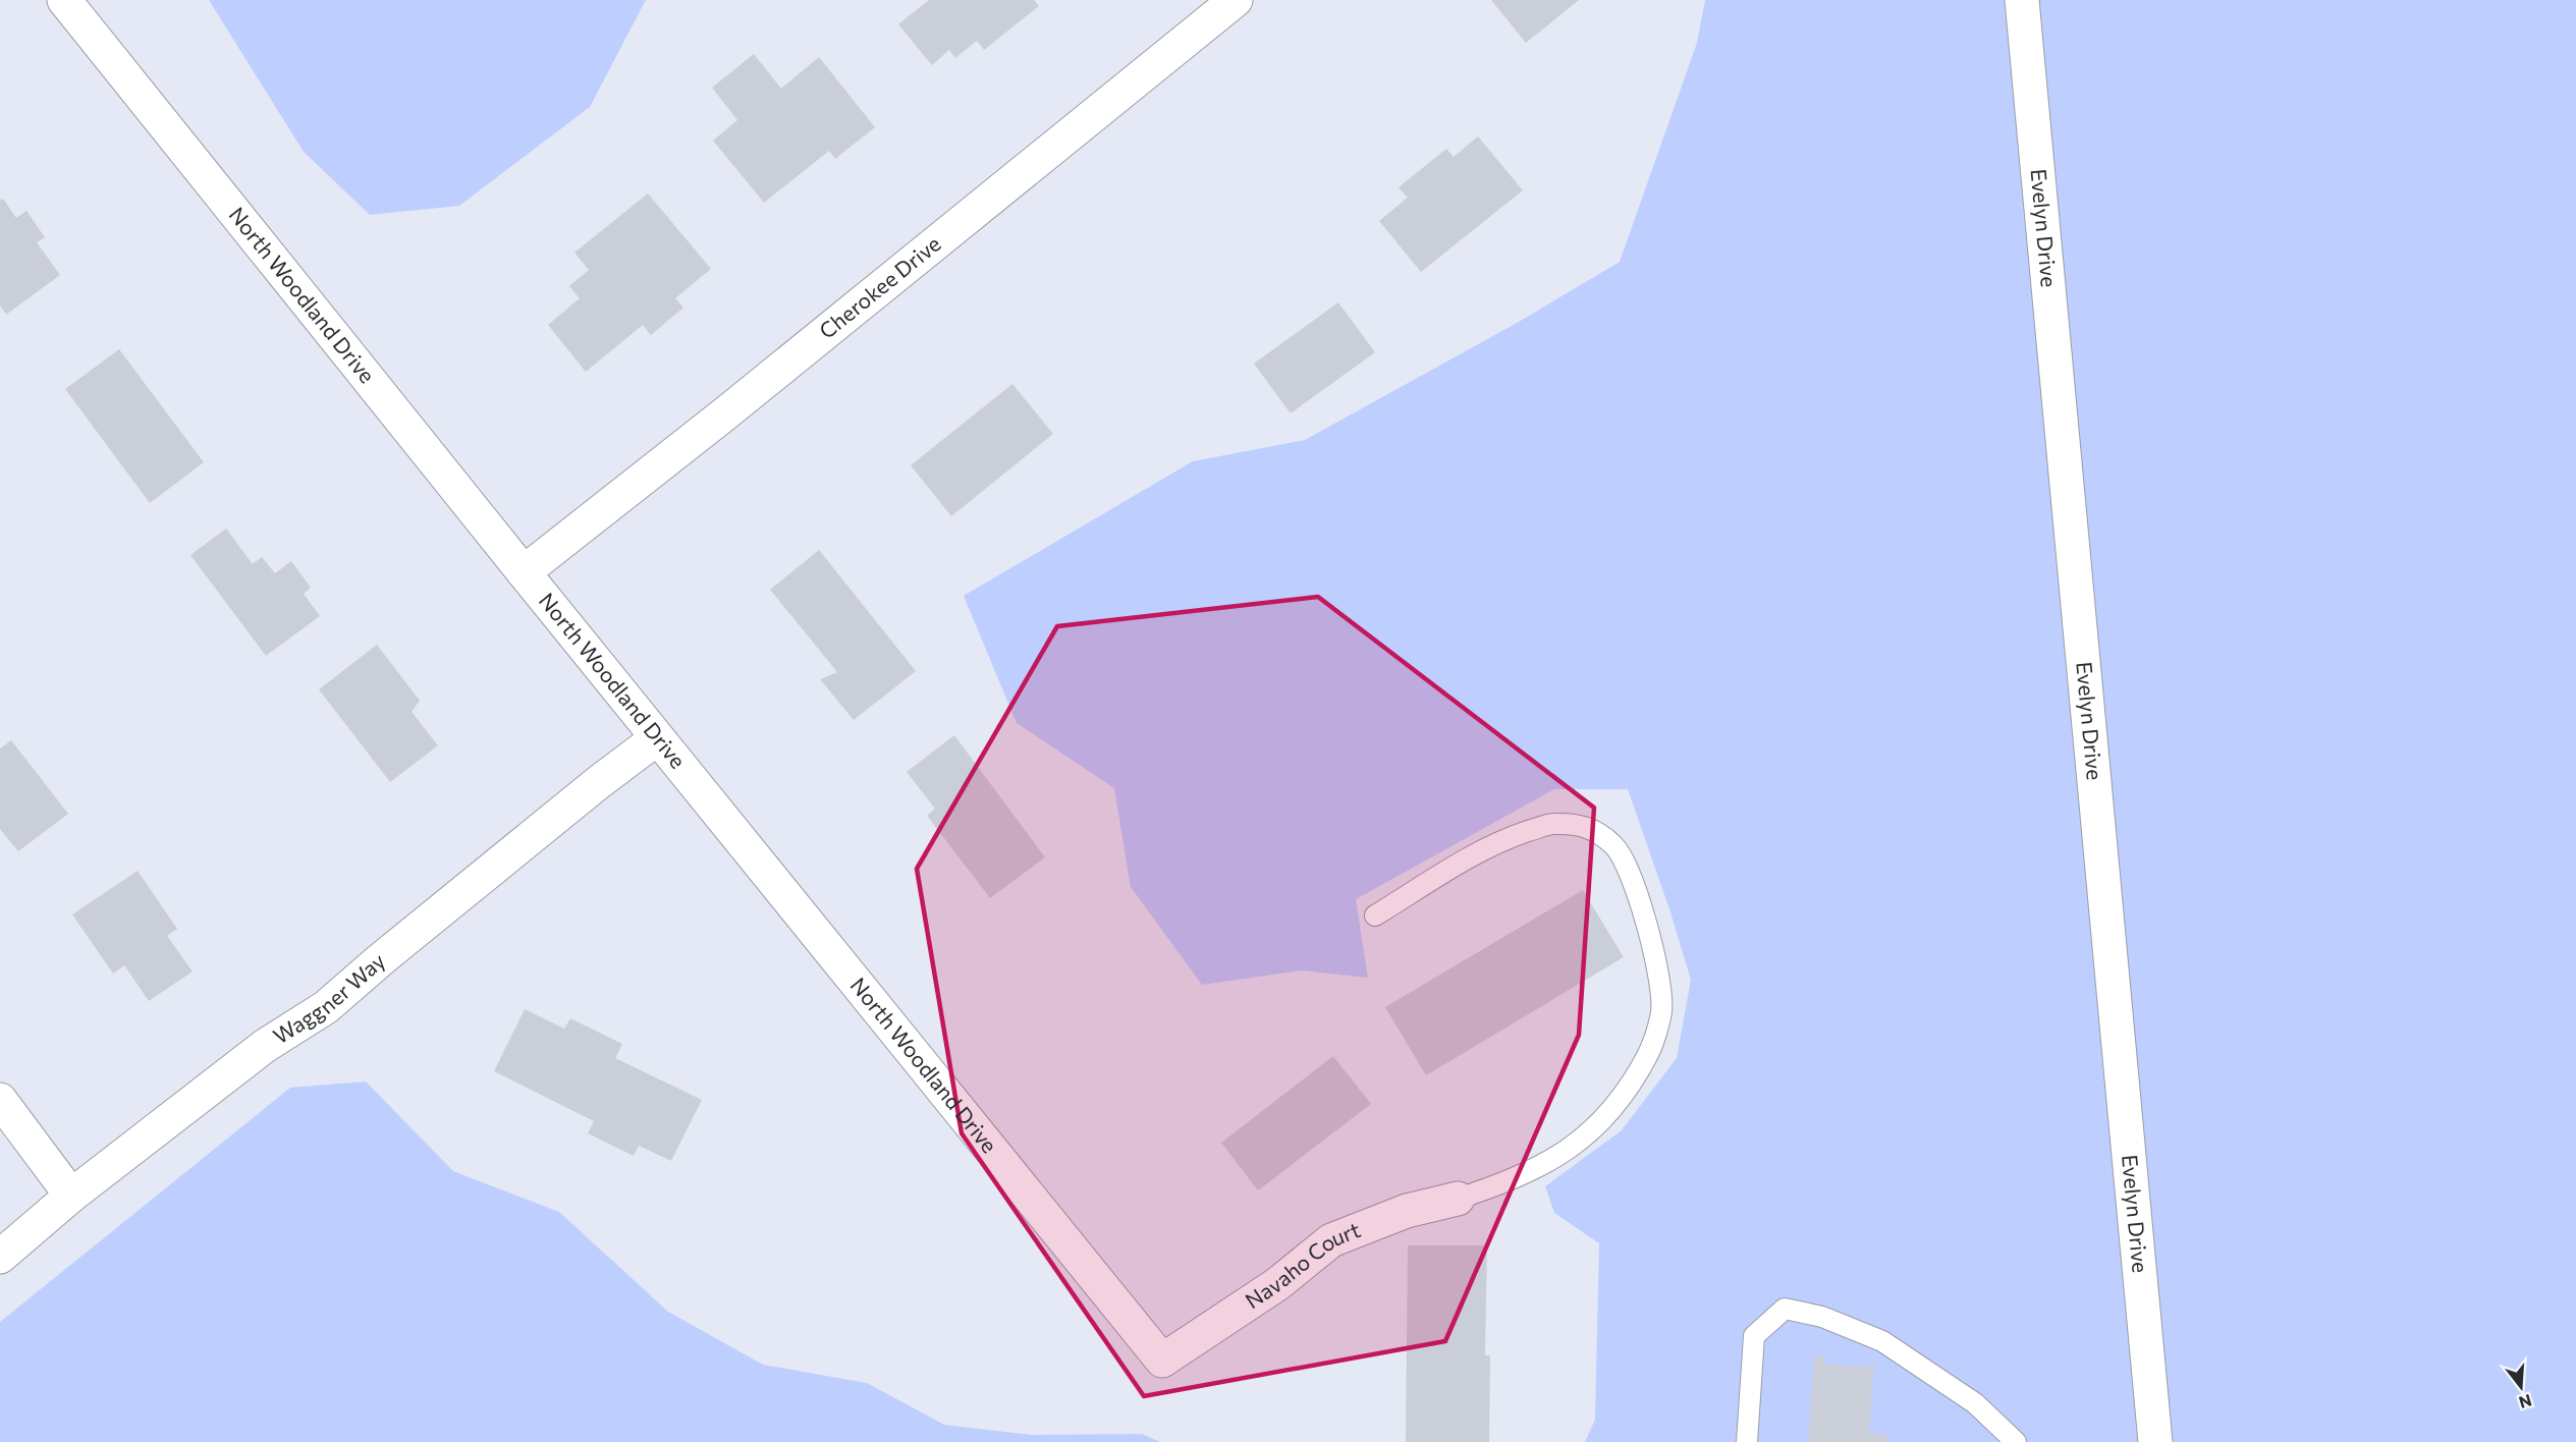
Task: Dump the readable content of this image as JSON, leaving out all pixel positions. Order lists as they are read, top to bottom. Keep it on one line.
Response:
{"streets":{"street":["Evelyn Drive","Cherokee Drive","North Woodland Drive","Waggner Way","Navaho Court"]},"crossings":[["Cherokee Drive","North Woodland Drive"],["North Woodland Drive","Waggner Way"],["North Woodland Drive","Navaho Court"]],"north":"bottom"}
